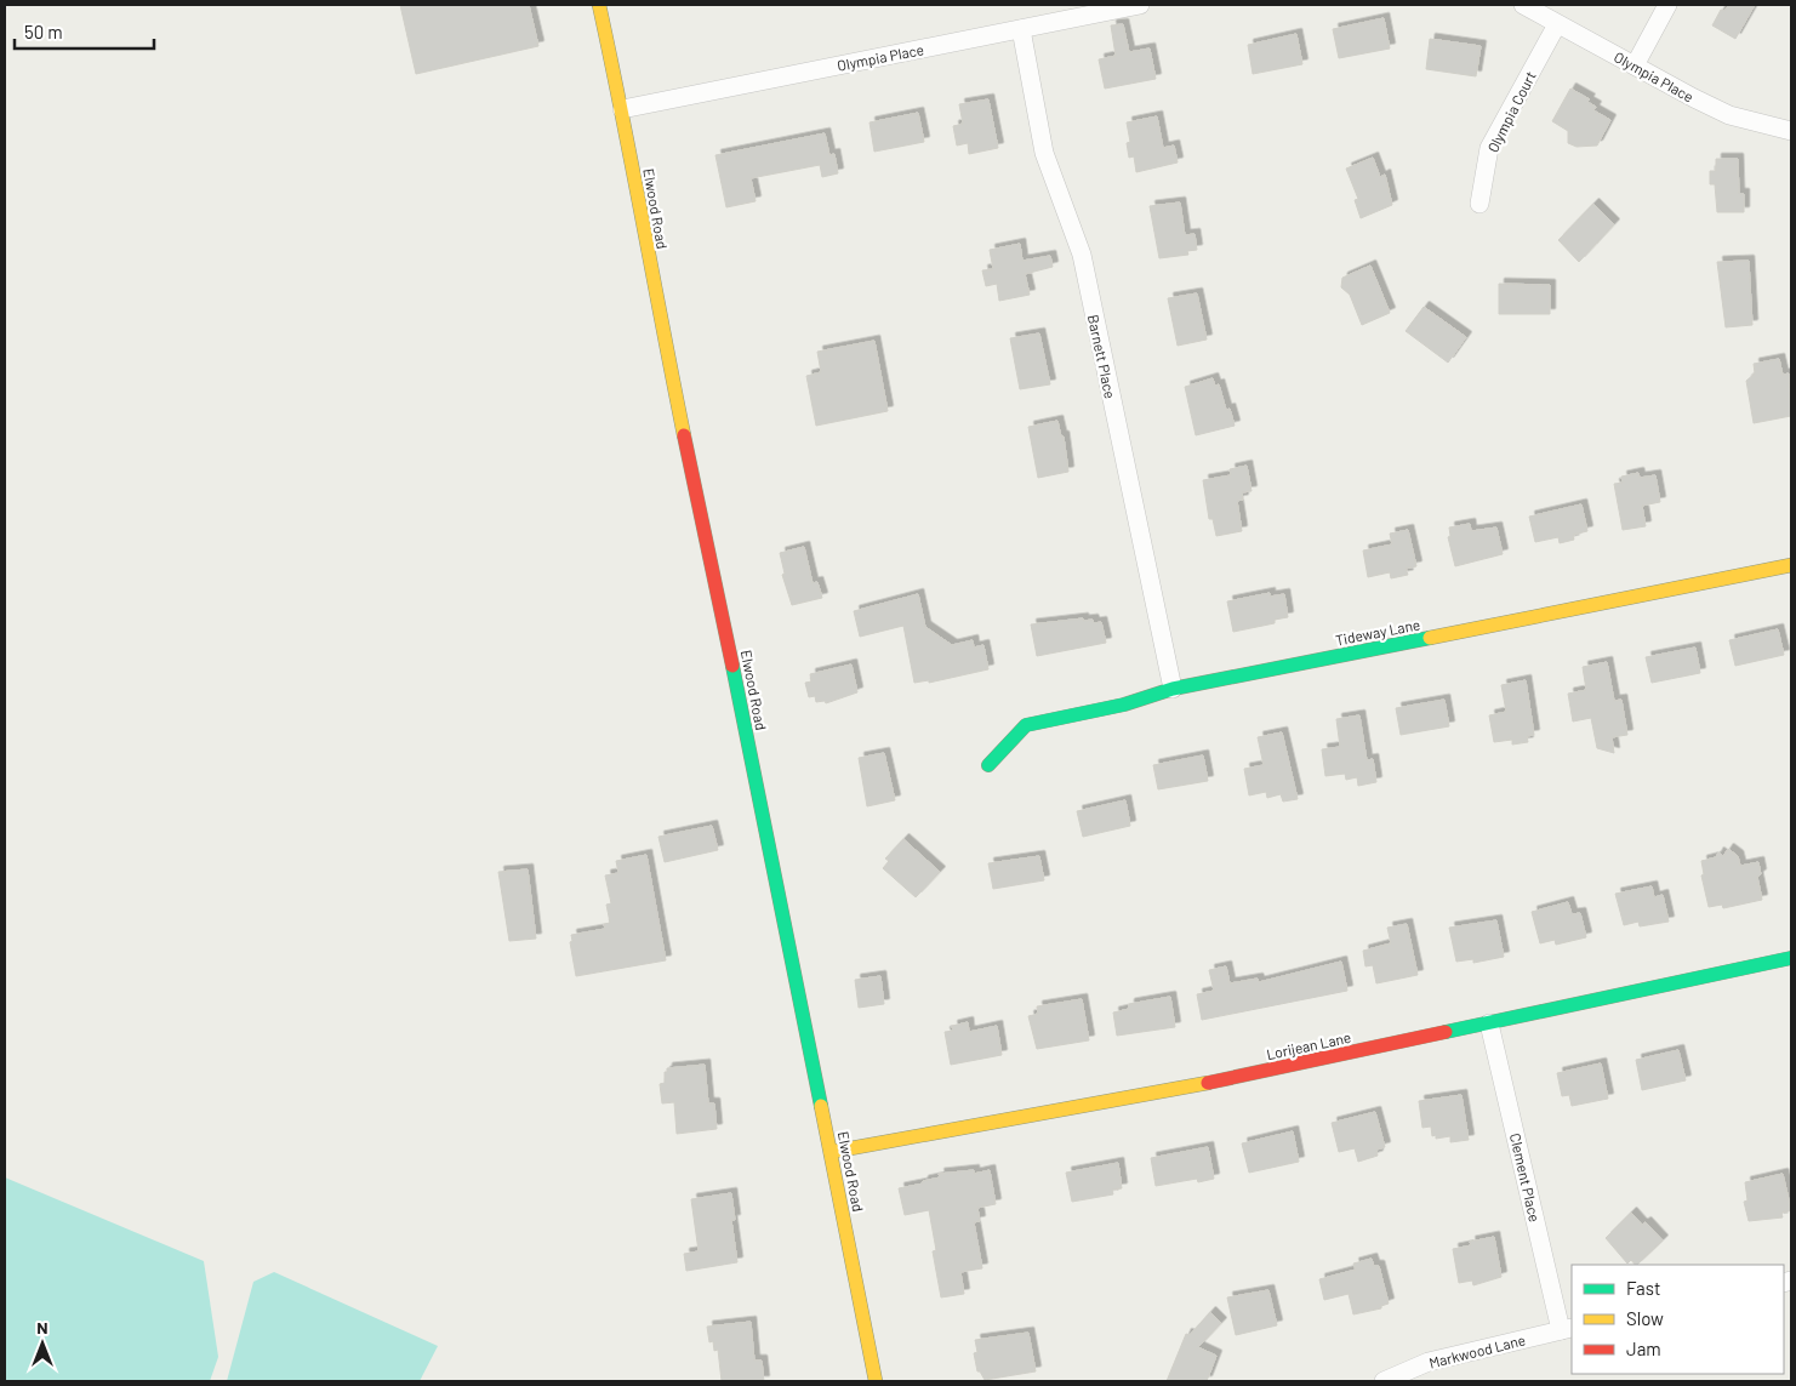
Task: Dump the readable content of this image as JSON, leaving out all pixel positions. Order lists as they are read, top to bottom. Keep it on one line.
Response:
{"streets":{"street":["Olympia Place","Olympia Court","Elwood Road","Barnett Place","Tideway Lane","Lorijean Lane","Clement Place","Markwood Lane"]},"crossings":[["Olympia Place","Olympia Court"],["Olympia Place","Elwood Road"],["Olympia Place","Barnett Place"],["Elwood Road","Lorijean Lane"],["Barnett Place","Tideway Lane"],["Lorijean Lane","Clement Place"],["Clement Place","Markwood Lane"]],"legend":["Fast","Slow","Jam"],"scale_bar":"50 m","north":"top"}
